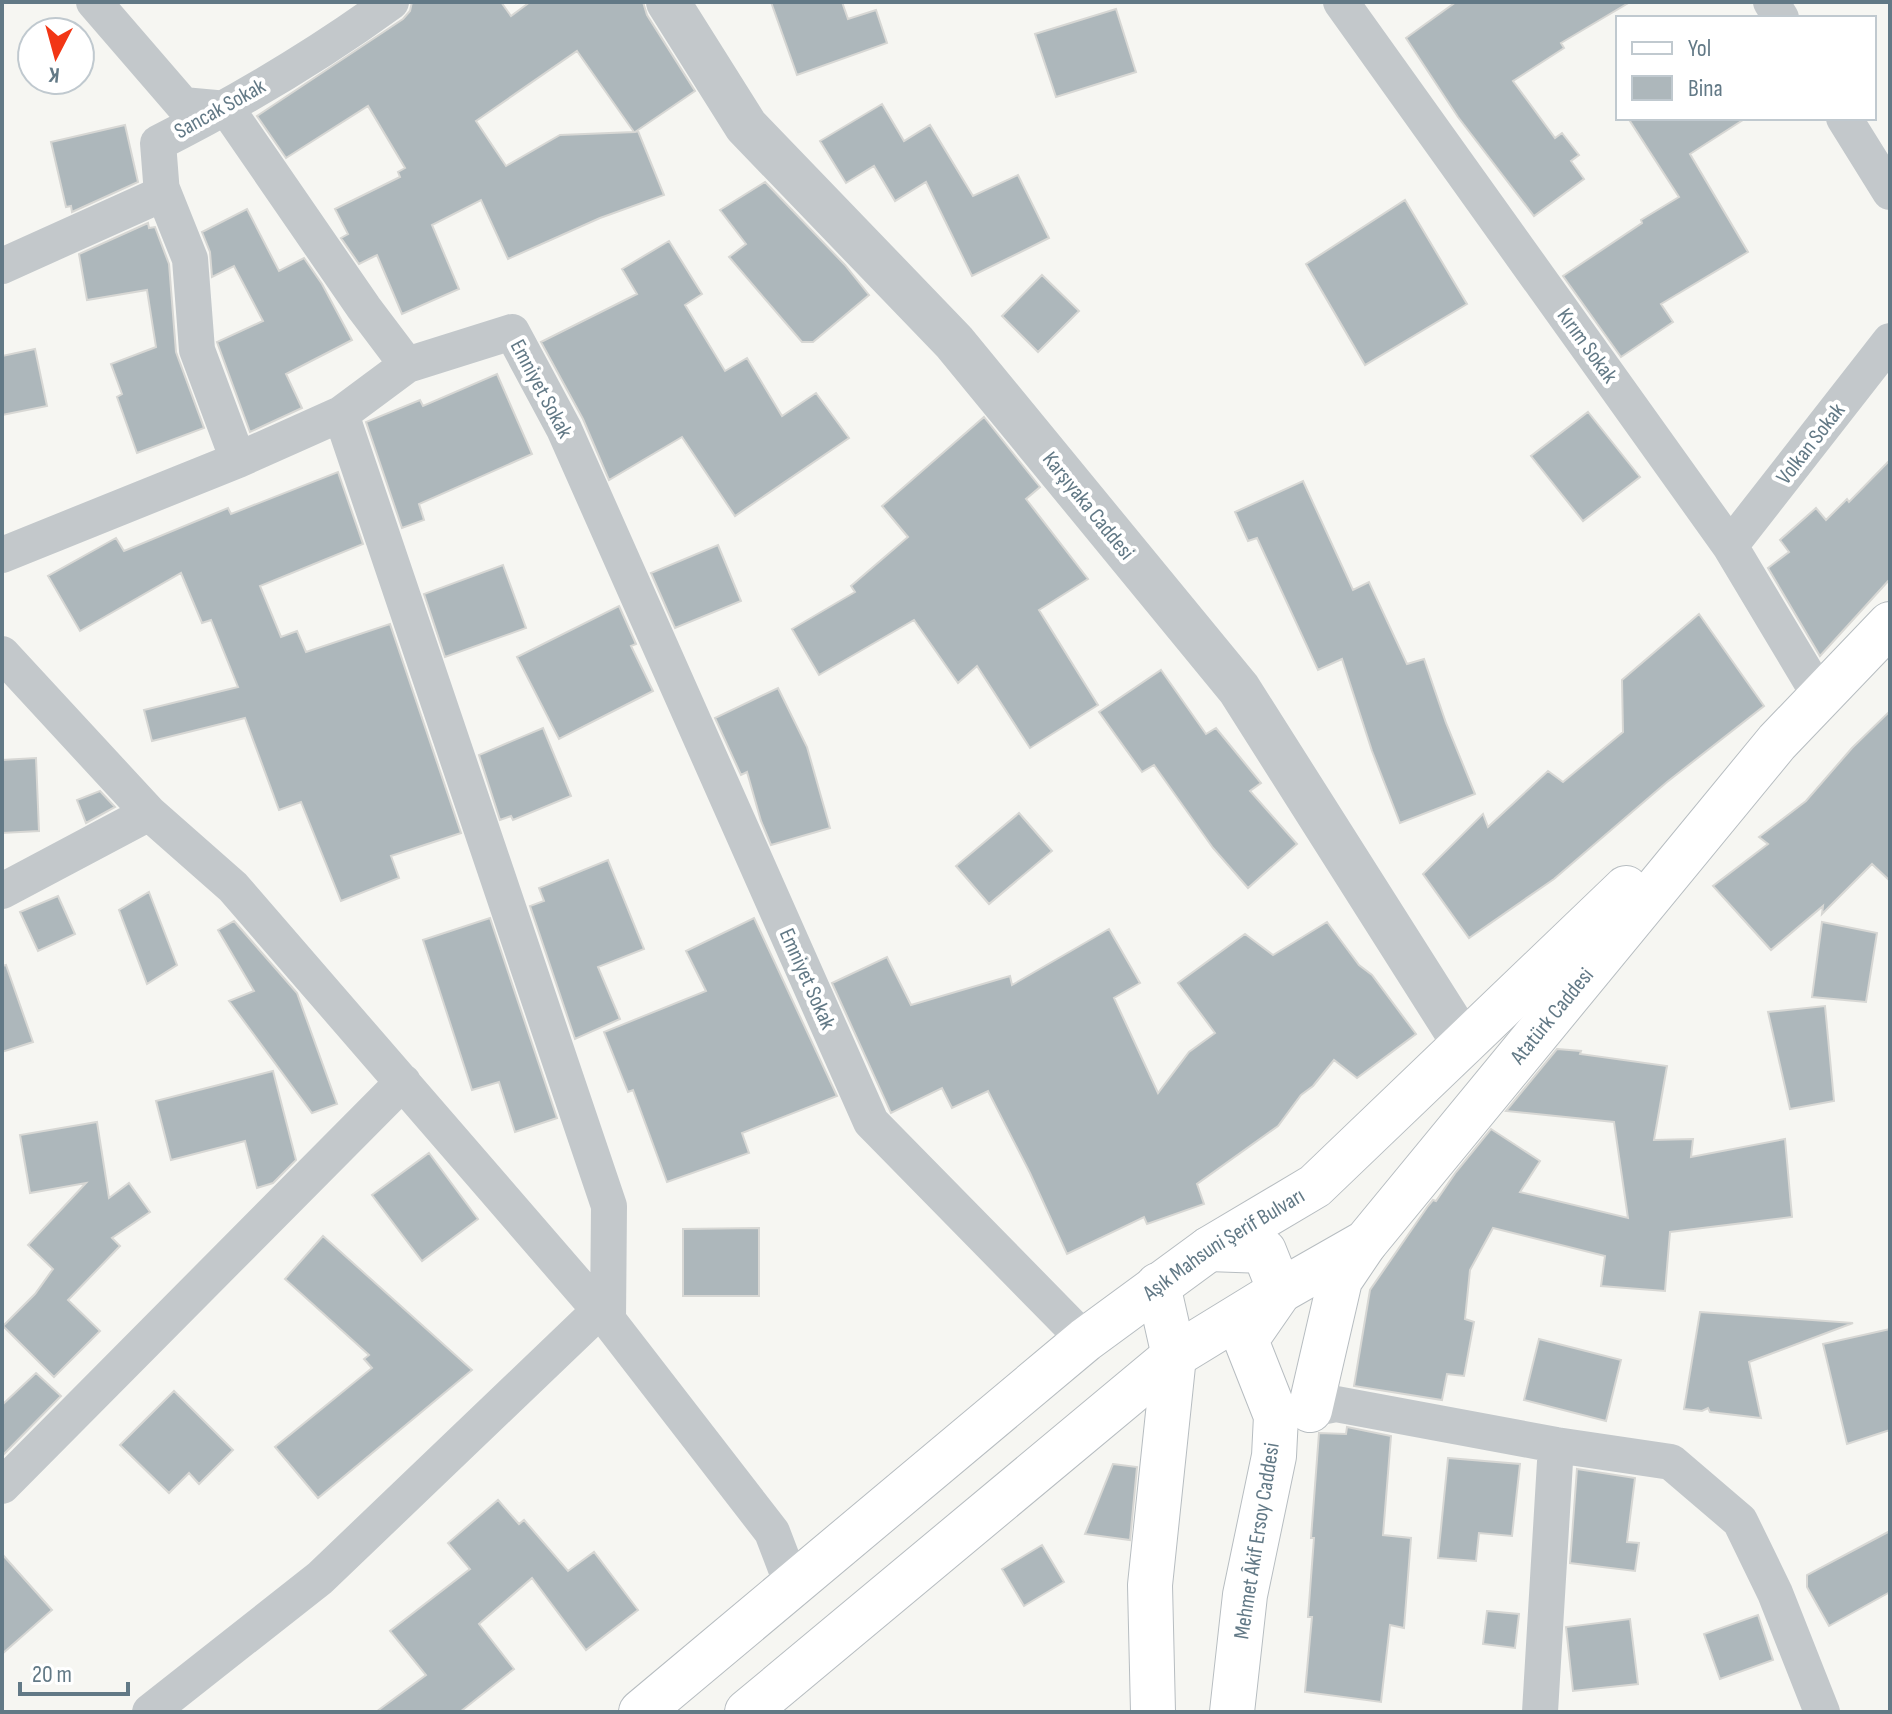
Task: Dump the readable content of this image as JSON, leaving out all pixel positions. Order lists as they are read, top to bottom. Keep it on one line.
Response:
{"streets":{"main road":["Atatürk Caddesi","Aşık Mahsuni Şerif Bulvarı","Mehmet Âkif Ersoy Caddesi"],"street":["Sancak Sokak","Kırım Sokak","Emniyet Sokak","Volkan Sokak","Karşıyaka Caddesi"]},"crossings":[["Kırım Sokak","Volkan Sokak"],["Kırım Sokak","Atatürk Caddesi"],["Emniyet Sokak","Aşık Mahsuni Şerif Bulvarı"],["Karşıyaka Caddesi","Aşık Mahsuni Şerif Bulvarı"],["Atatürk Caddesi","Aşık Mahsuni Şerif Bulvarı"],["Atatürk Caddesi","Mehmet Âkif Ersoy Caddesi"]],"legend":["Yol","Bina"],"scale_bar":"20 m","north":"bottom"}
